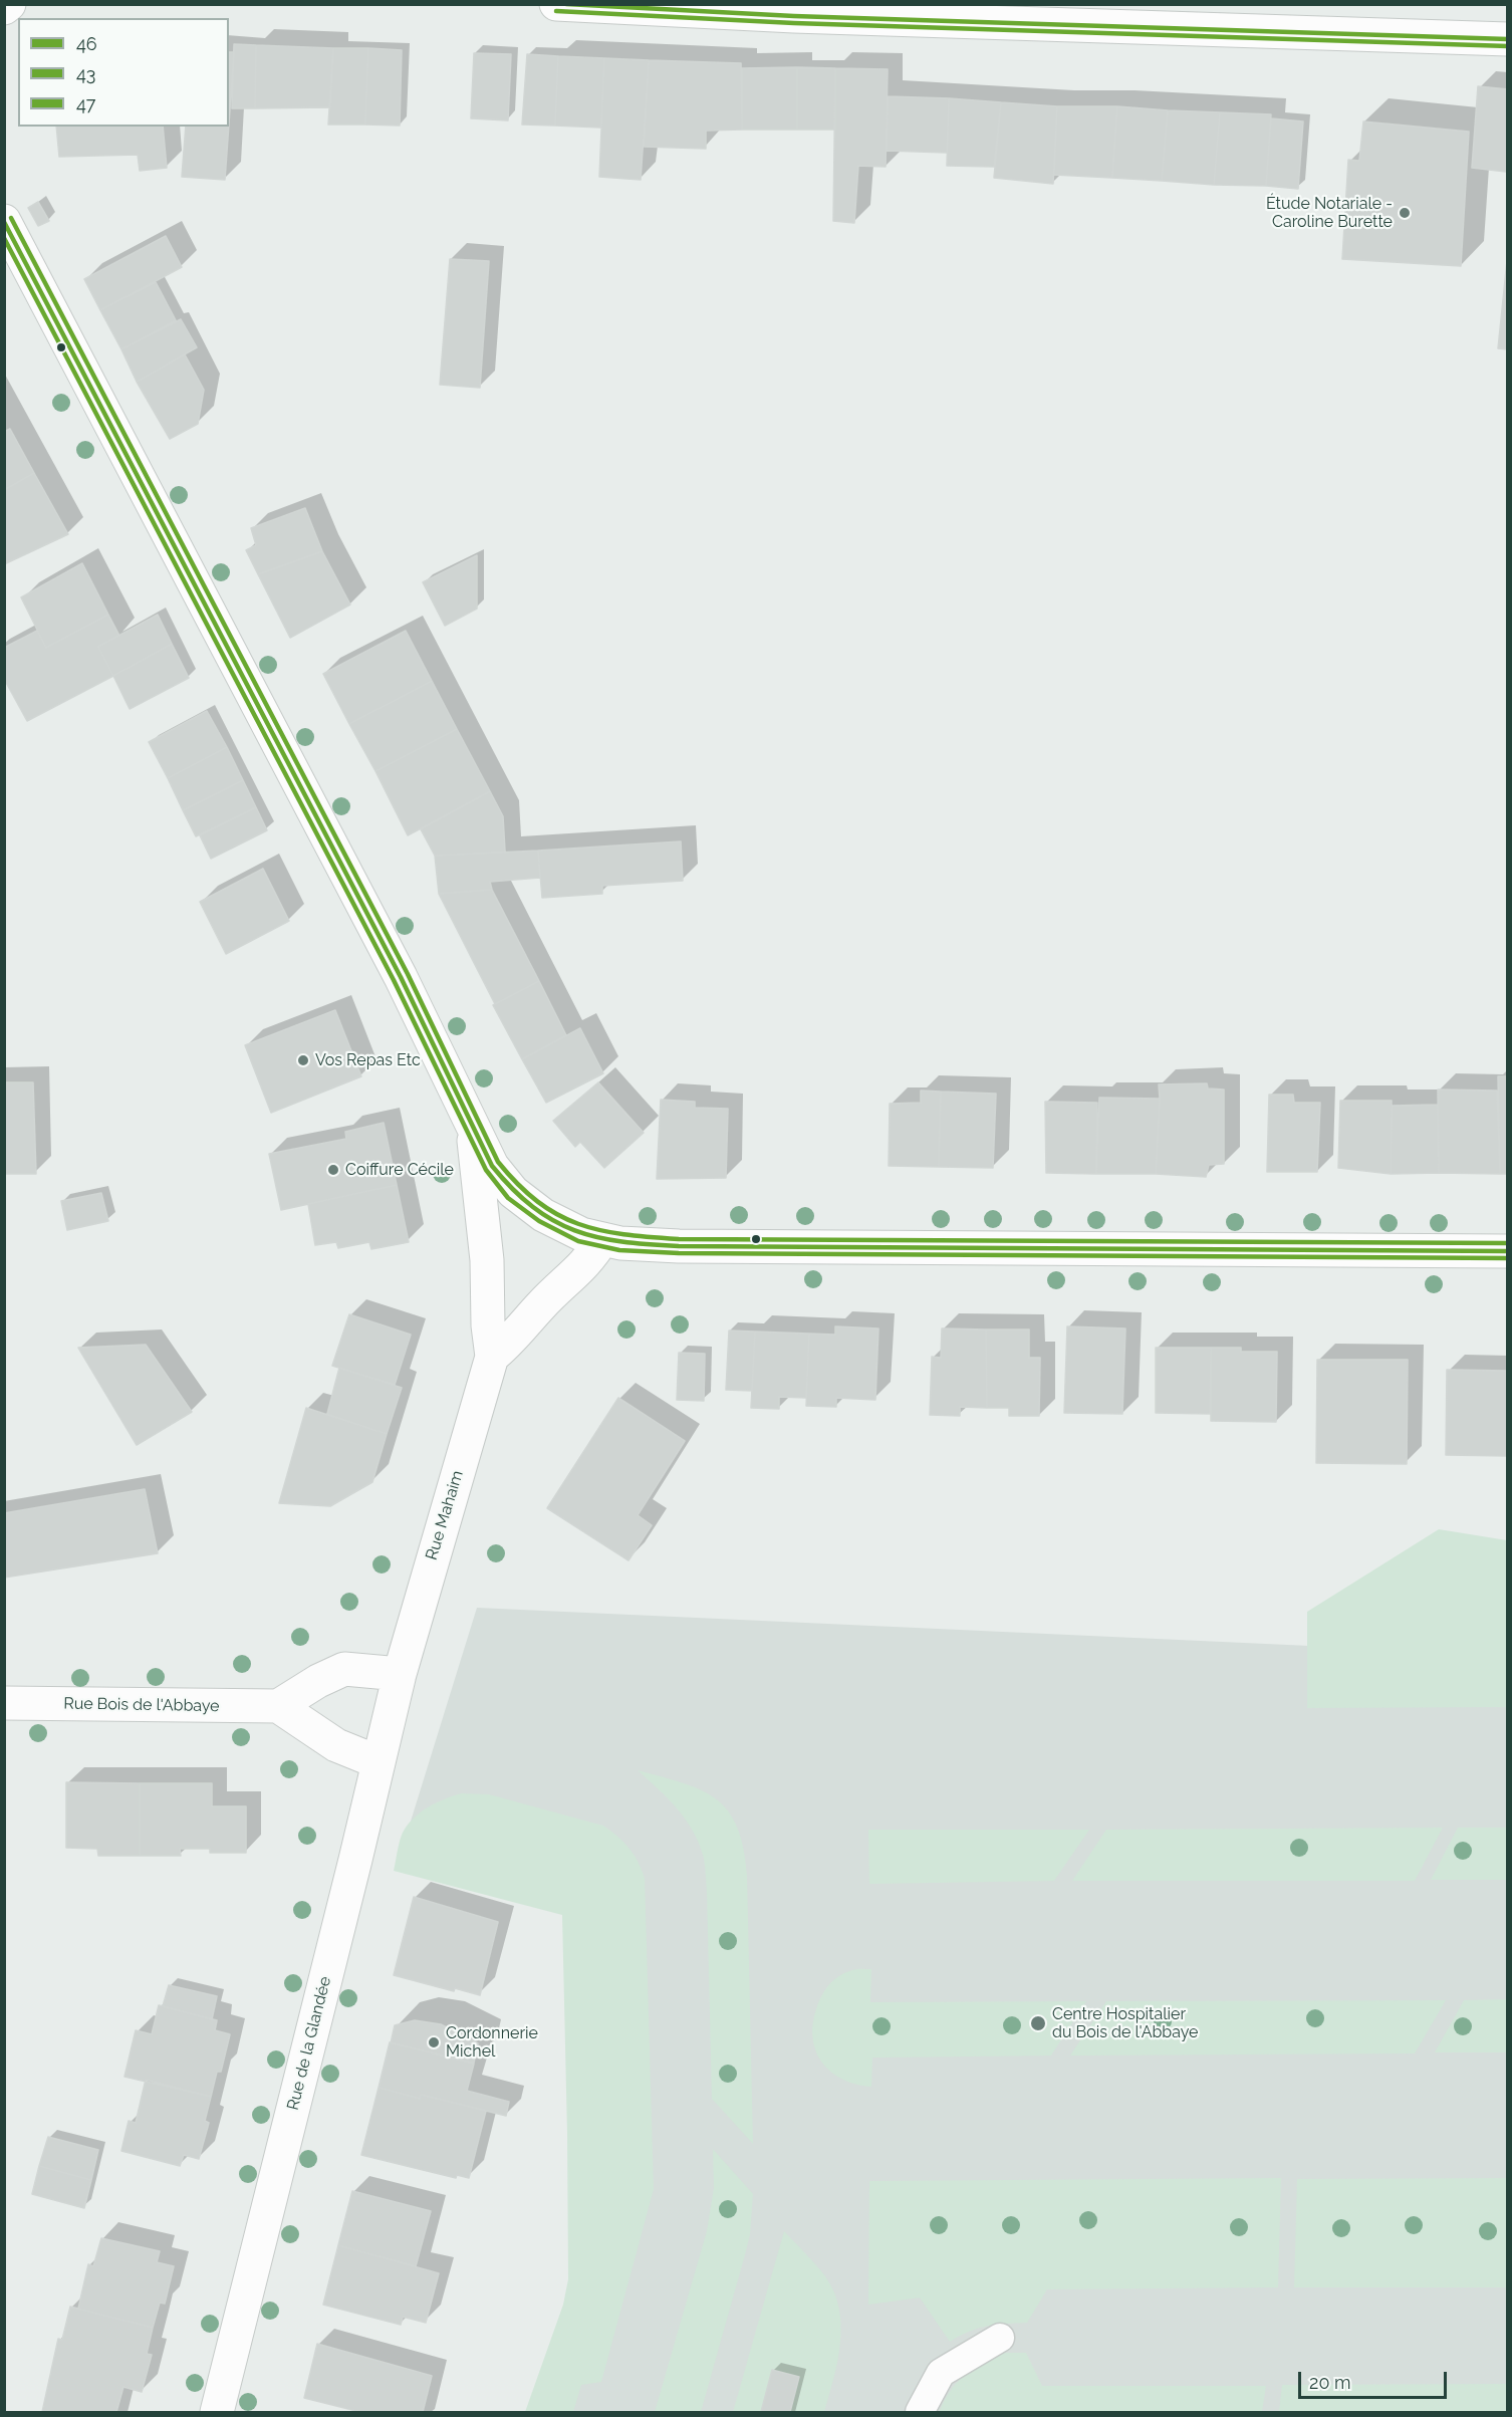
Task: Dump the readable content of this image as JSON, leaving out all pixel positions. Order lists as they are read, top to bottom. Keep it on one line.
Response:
{"streets":{"street":["Rue Mahaim","Rue Bois de l'Abbaye","Rue de la Glandée"]},"crossings":[["Rue Mahaim","Rue de la Glandée"]],"places":["Étude Notariale - Caroline Burette","Vos Repas Etc","Coiffure Cécile","Centre Hospitalier du Bois de l'Abbaye","Cordonnerie Michel"],"lines":["transit line 46","transit line 43","transit line 47"],"legend":["46","43","47"],"scale_bar":"20 m"}
